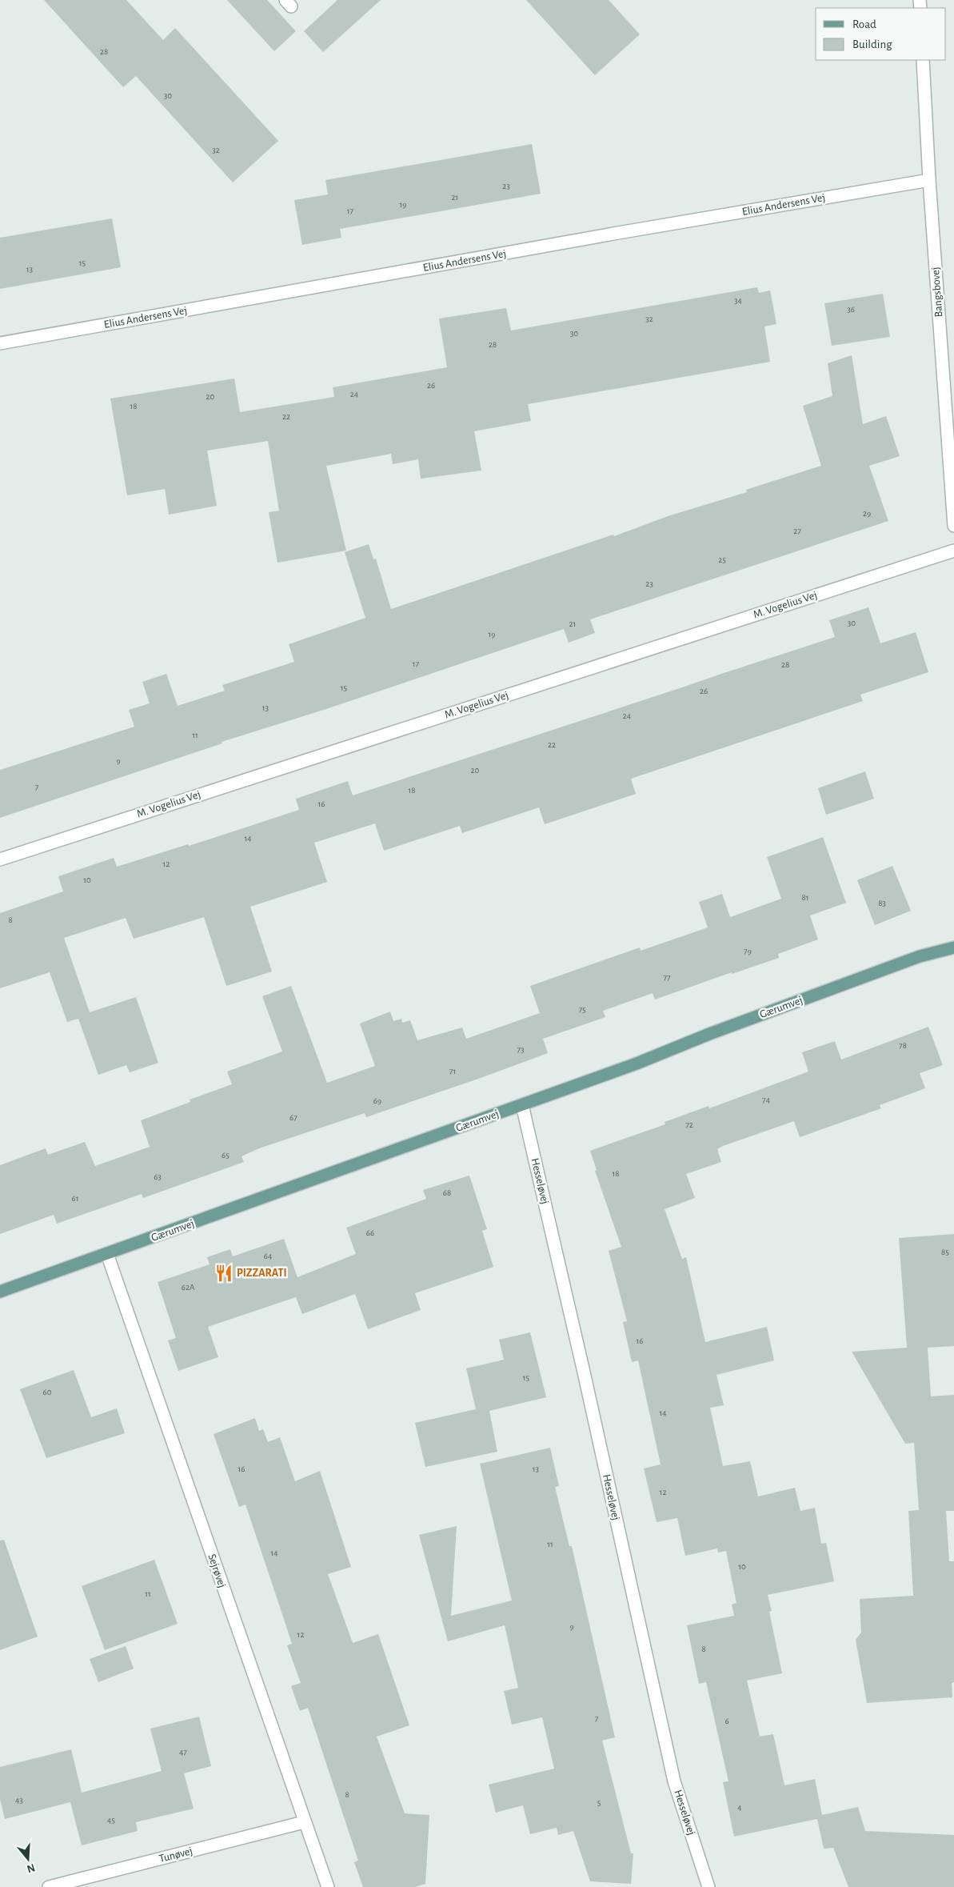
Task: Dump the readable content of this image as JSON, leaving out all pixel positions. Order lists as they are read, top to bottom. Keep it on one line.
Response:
{"streets":{"main road":["Gærumvej"],"street":["Elius Andersens Vej","Bangsbovej","M. Vogelius Vej","Hesseløvej","Sejrøvej","Tunøvej"]},"crossings":[["Elius Andersens Vej","Bangsbovej"],["Gærumvej","Hesseløvej"],["Gærumvej","Sejrøvej"],["Sejrøvej","Tunøvej"]],"places":{"restaurant":["PIZZARATI"]},"house_numbers":["28","30","32","23","21","19","17","15","13","34","36","32","30","28","26","24","20","18","22","29","27","25","23","30","21","19","17","28","15","26","13","24","11","22","9","20","7","18","16","14","12","10","81","83","8","79","77","75","78","73","71","74","69","67","72","65","18","63","68","61","66","85","64","62A","16","15","60","14","16","13","12","11","14","10","11","9","12","8","7","6","47","8","43","5","4","45"],"legend":["Road","Building"],"north":"bottom"}
